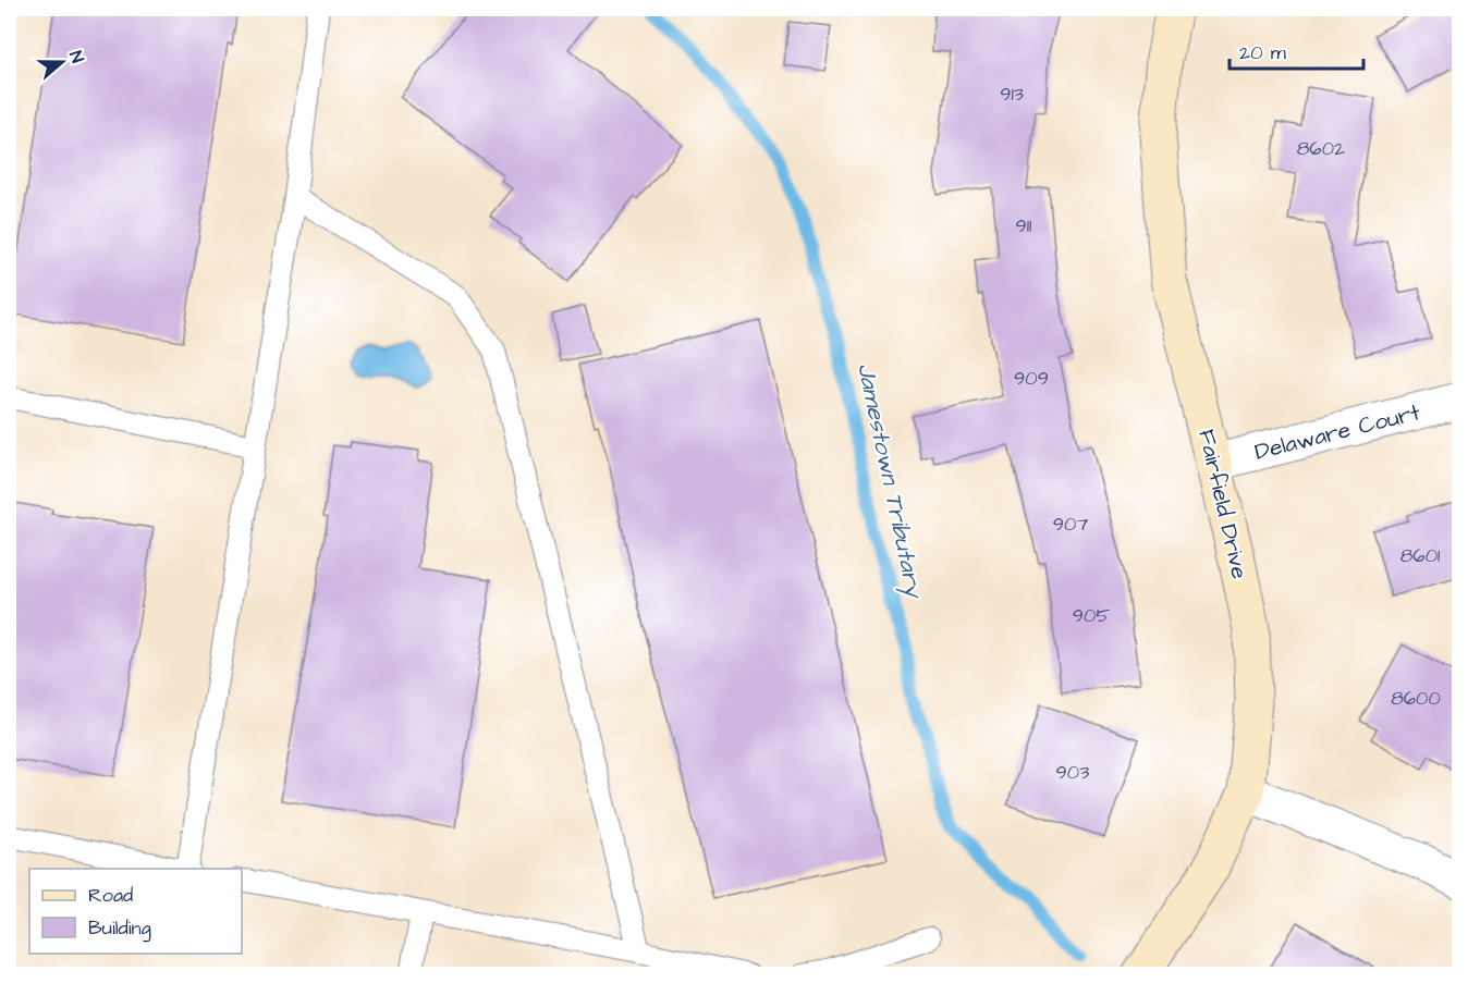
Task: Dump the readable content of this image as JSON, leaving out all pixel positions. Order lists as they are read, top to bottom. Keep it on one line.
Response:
{"streets":{"street":["Delaware Court","Fairfield Drive"]},"crossings":[["Delaware Court","Fairfield Drive"]],"water":["Jamestown Tributary"],"house_numbers":["913","8602","911","909","907","8601","905","8600","903"],"legend":["Road","Building"],"scale_bar":"20 m","north":"right"}
